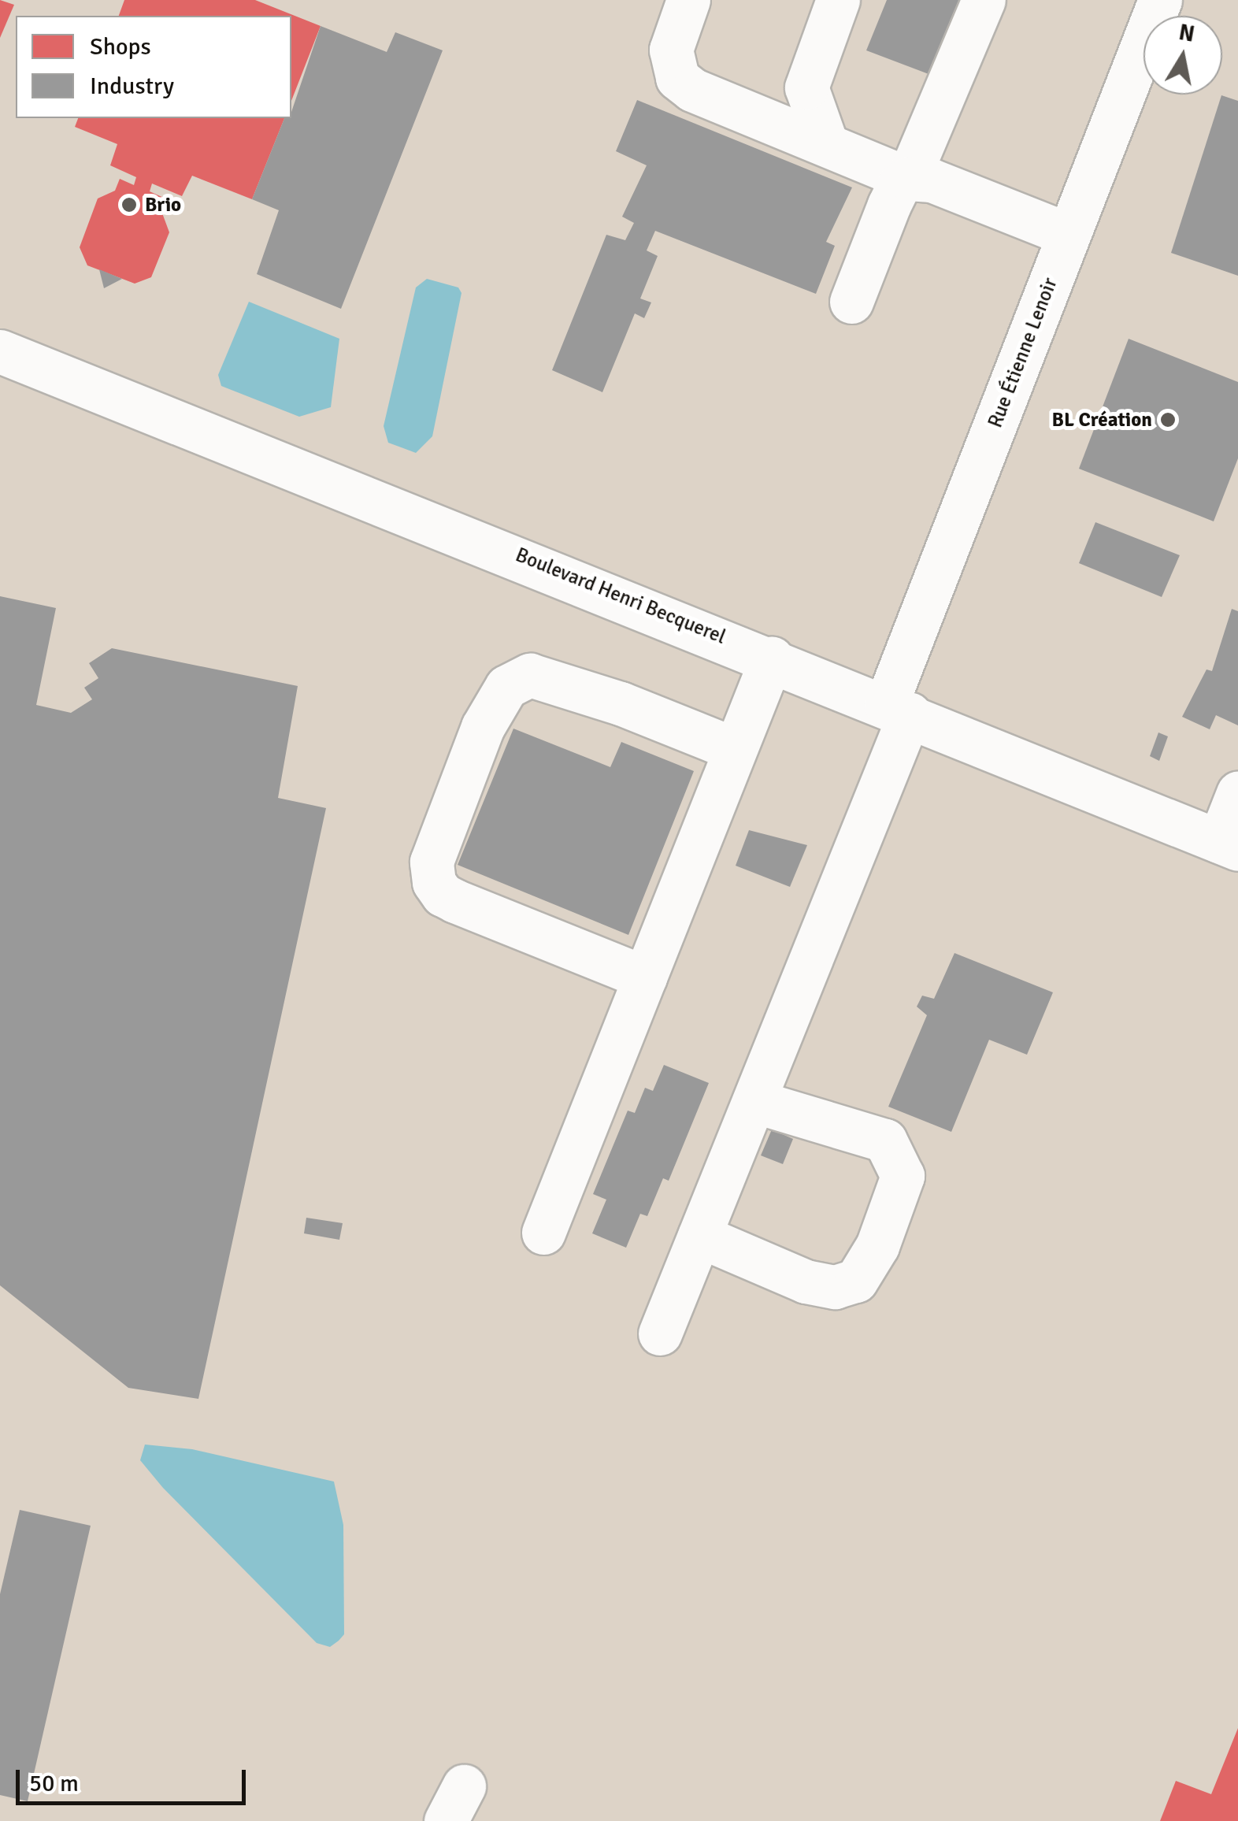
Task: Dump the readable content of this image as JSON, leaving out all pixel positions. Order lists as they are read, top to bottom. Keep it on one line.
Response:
{"streets":{"street":["Rue Étienne Lenoir","Boulevard Henri Becquerel"]},"crossings":[["Rue Étienne Lenoir","Boulevard Henri Becquerel"]],"places":["Brio","BL Création"],"legend":["Shops","Industry"],"scale_bar":"50 m","north":"top"}
